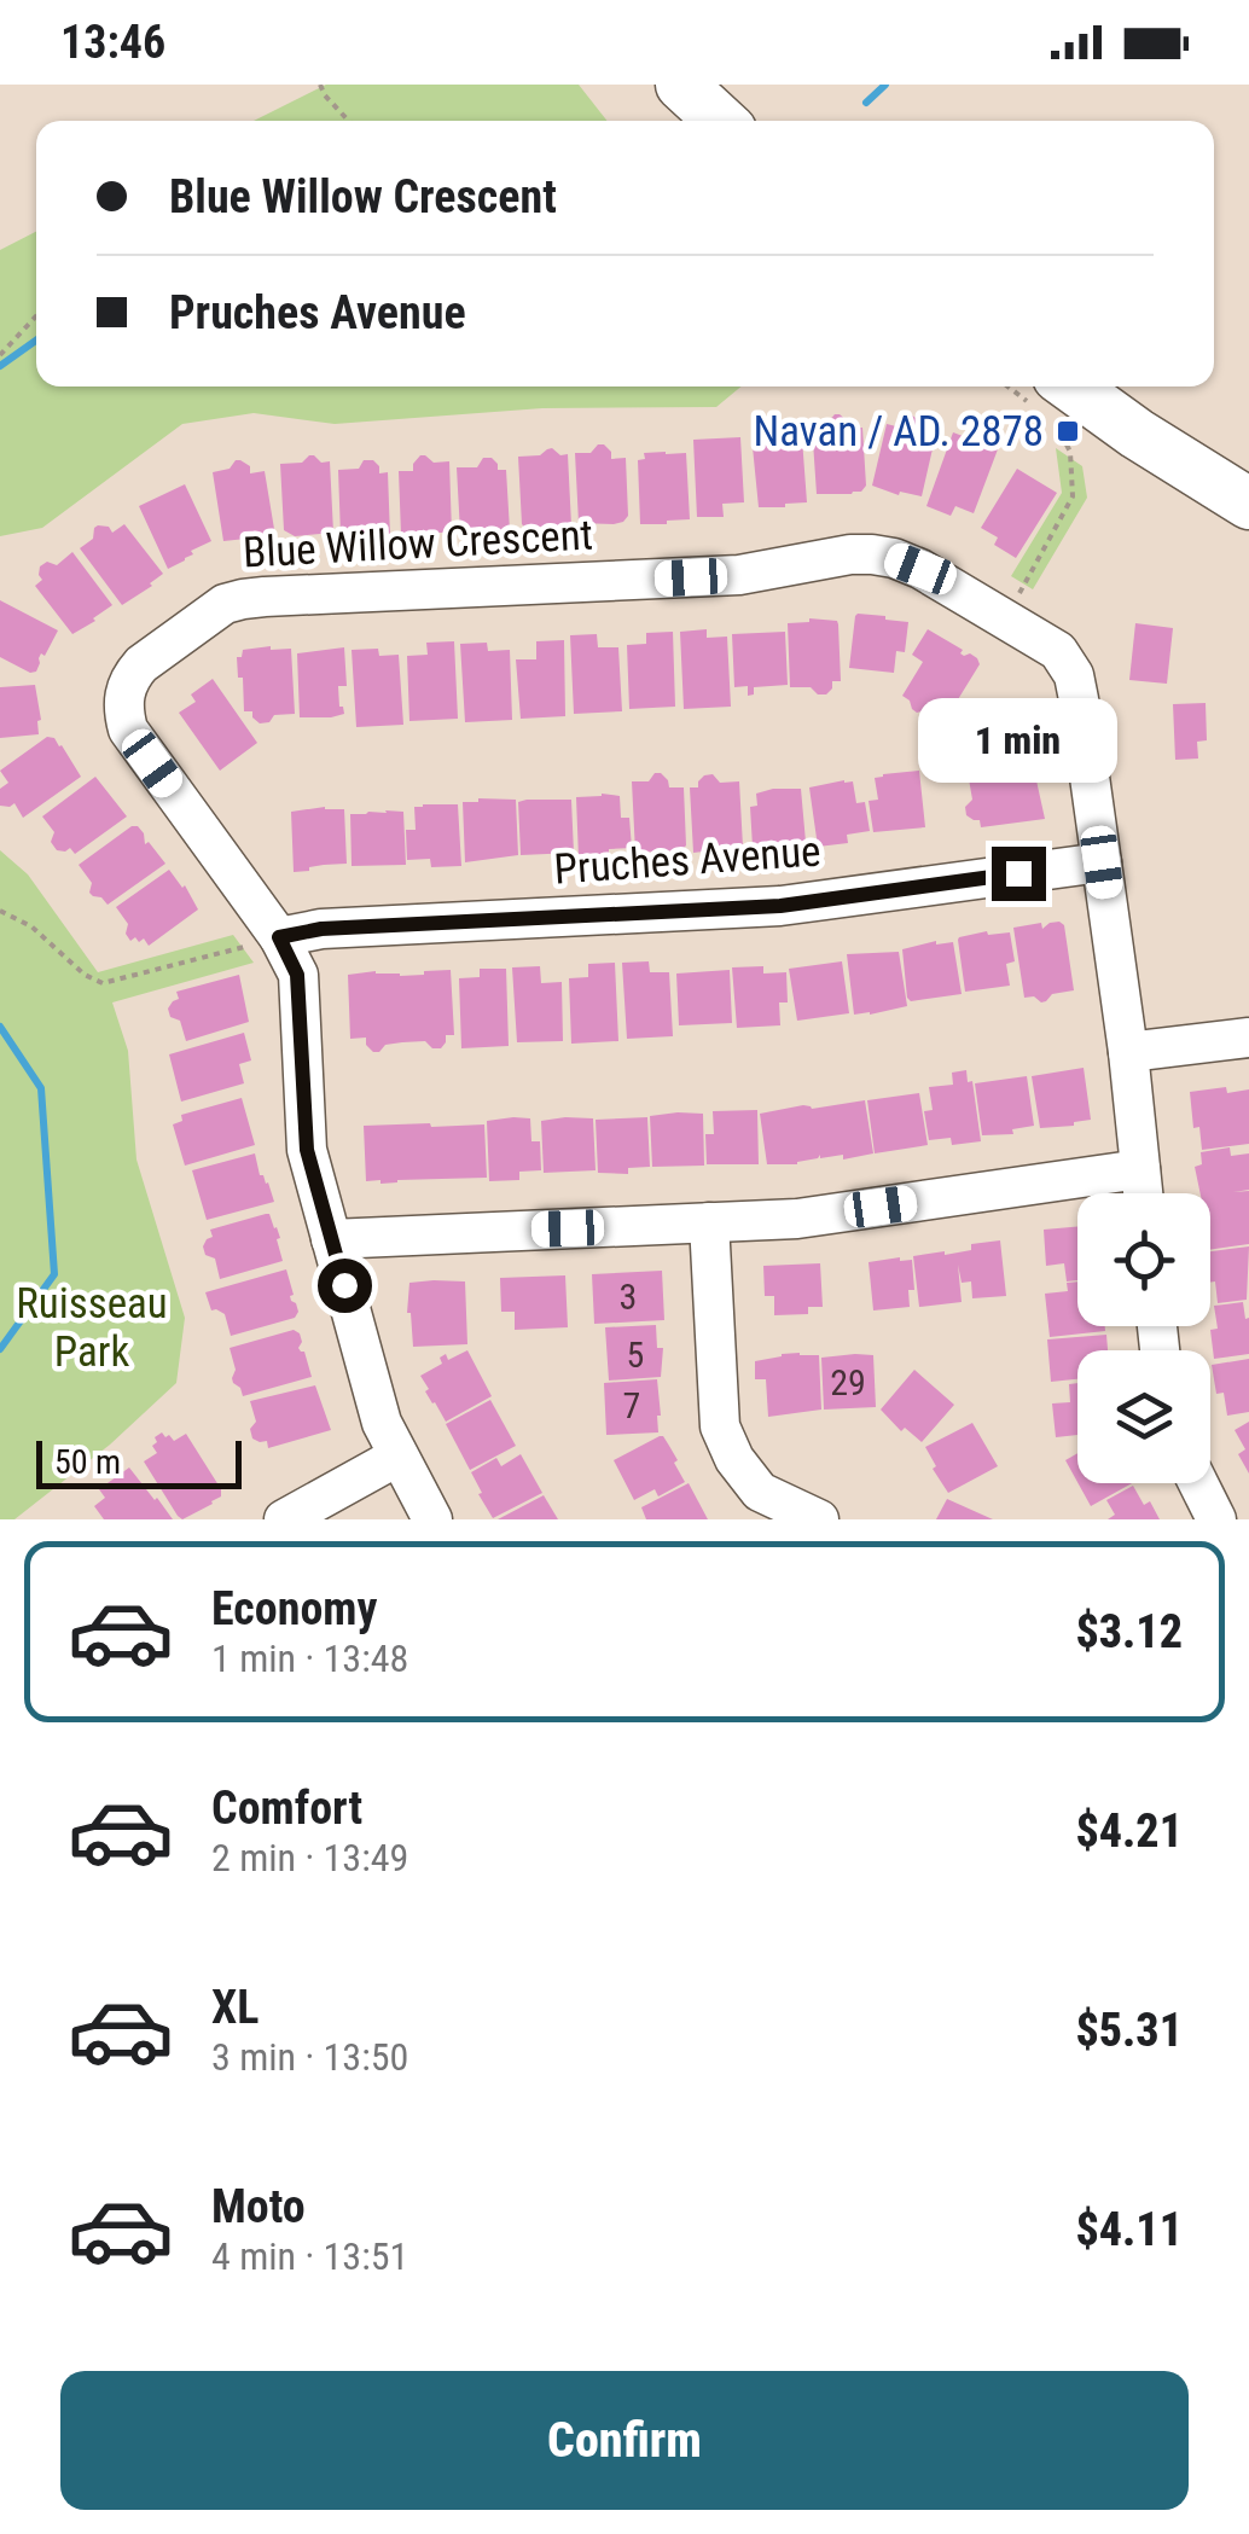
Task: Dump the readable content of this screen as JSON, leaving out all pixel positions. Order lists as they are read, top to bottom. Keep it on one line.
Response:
{"streets":{"street":["Blue Willow Crescent","Pruches Avenue"]},"crossings":[["Blue Willow Crescent","Pruches Avenue"]],"parks":["Ruisseau Park"],"places":{"transit":["Navan / AD. 2878"]},"house_numbers":["3","5","29","7"],"scale_bar":"50 m","page":{"status":"13:46","banner":["Blue Willow Crescent","Pruches Avenue"],"bubble":"1 min","scale":"50 m","list":[{"name":"Economy","note":"1 min · 13:48","value":"$3.12"},{"name":"Comfort","note":"2 min · 13:49","value":"$4.21"},{"name":"XL","note":"3 min · 13:50","value":"$5.31"},{"name":"Moto","note":"4 min · 13:51","value":"$4.11"}],"buttons":"Confirm"}}
